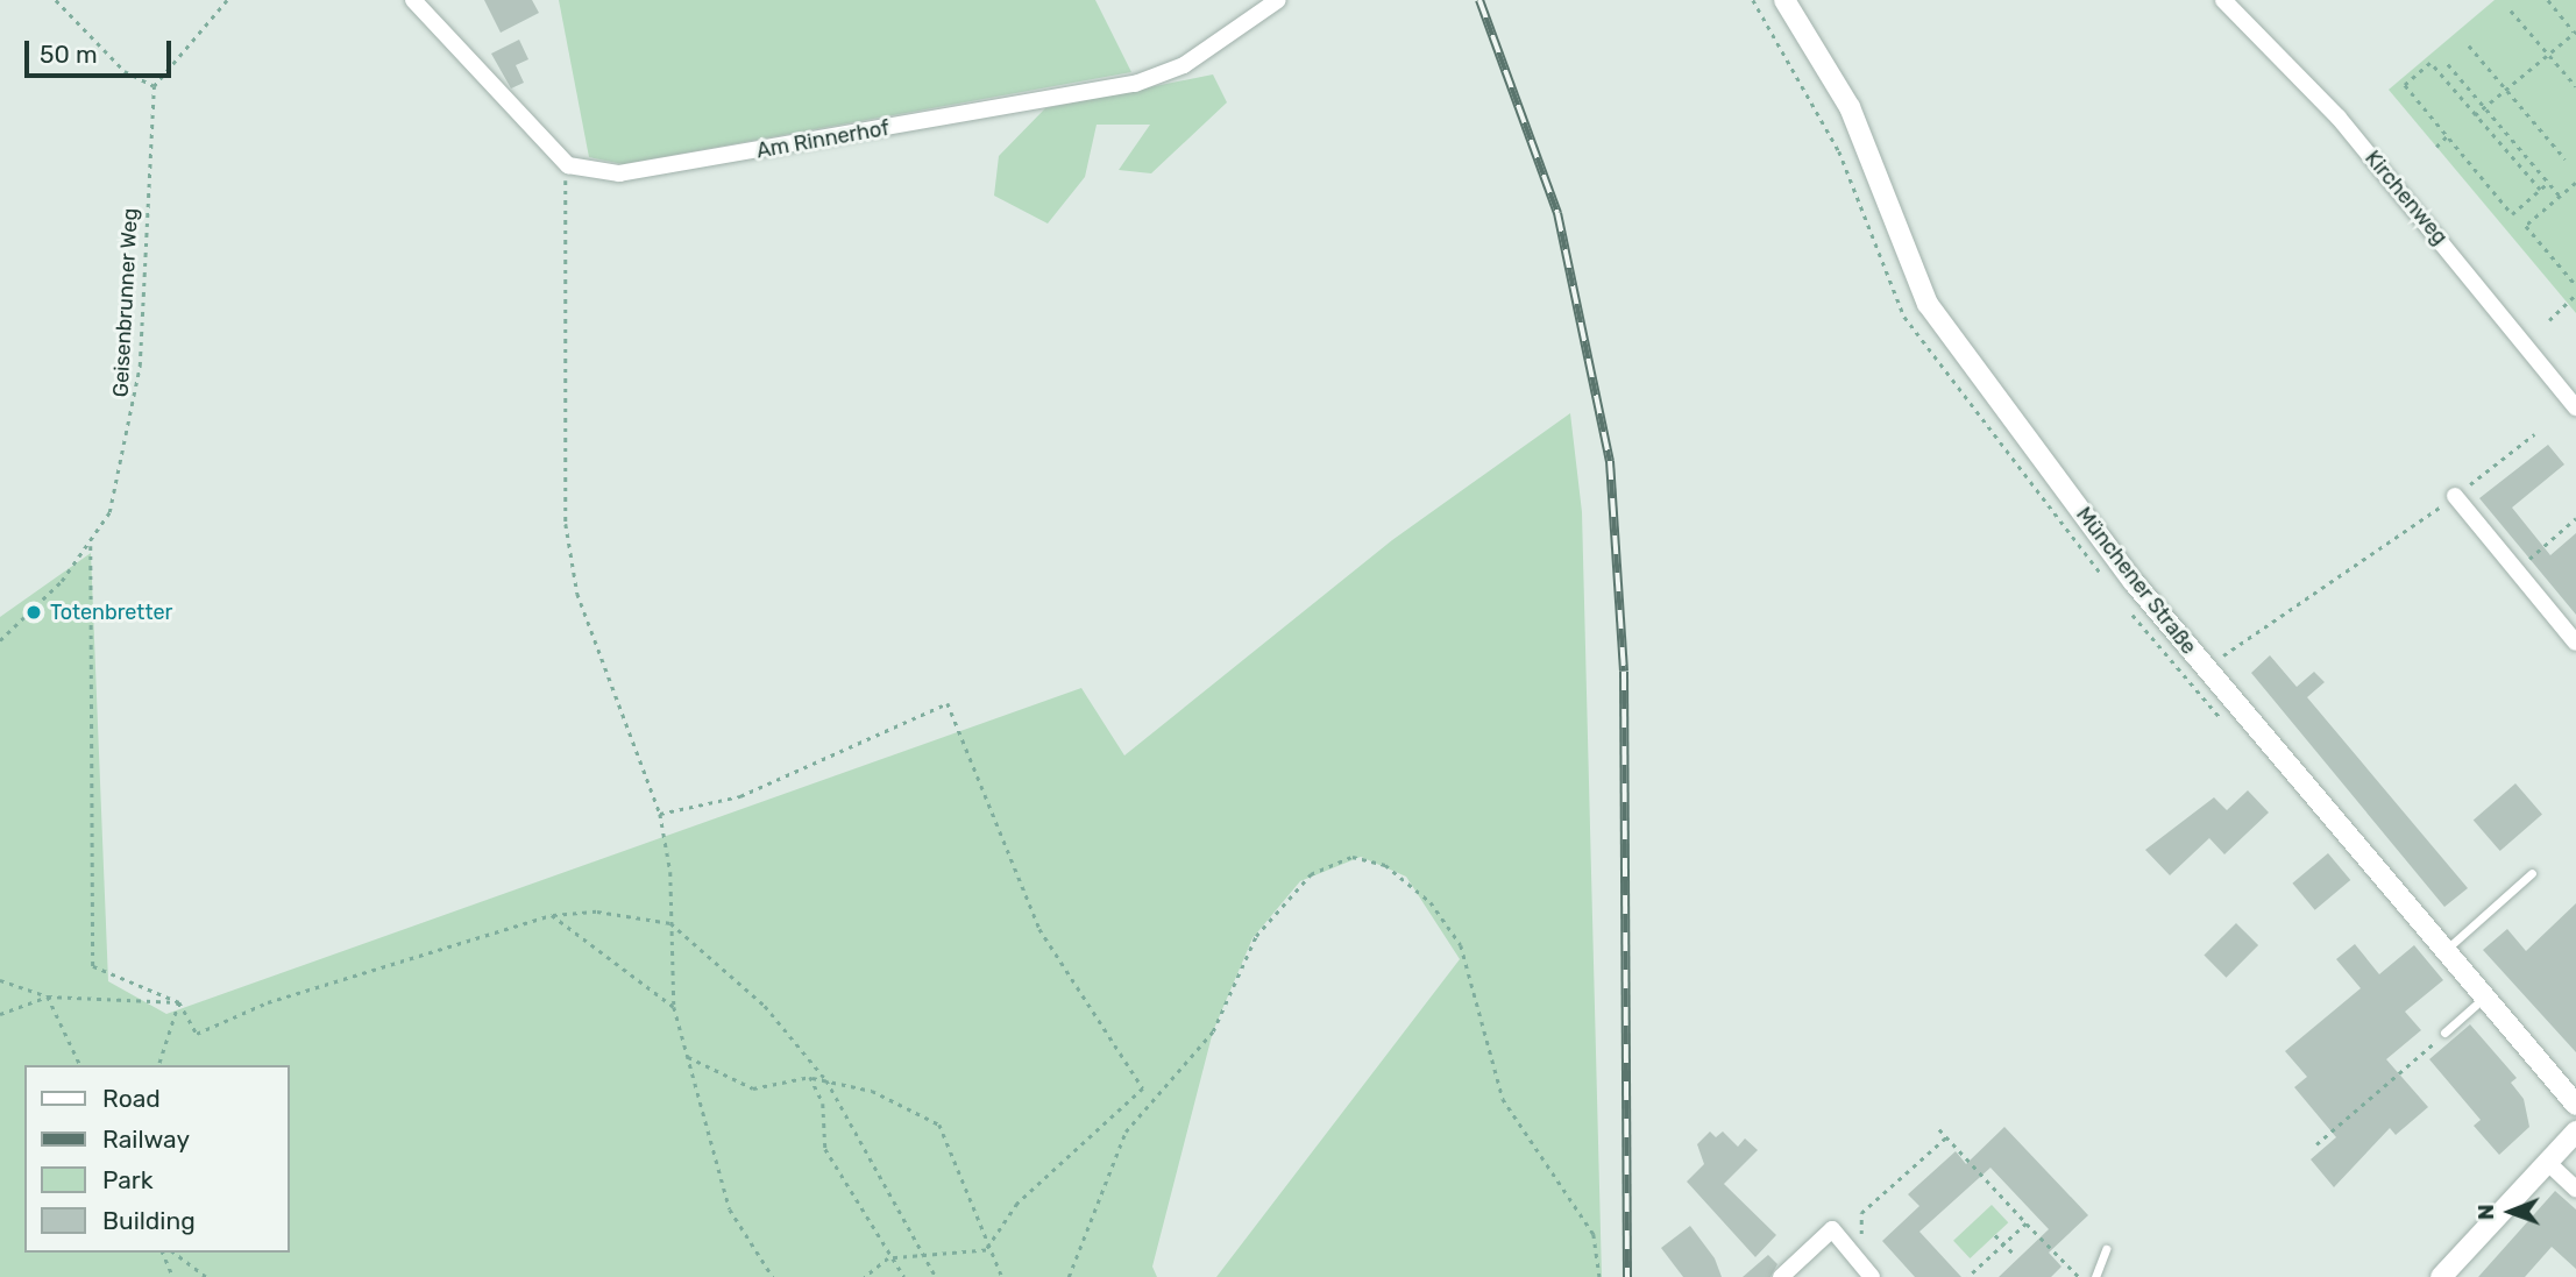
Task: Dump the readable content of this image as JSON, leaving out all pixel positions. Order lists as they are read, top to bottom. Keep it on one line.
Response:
{"streets":{"street":["Am Rinnerhof","Kirchenweg","Münchener Straße"],"path":["Geisenbrunner Weg"]},"places":["Totenbretter"],"legend":["Road","Railway","Park","Building"],"scale_bar":"50 m","north":"left"}
